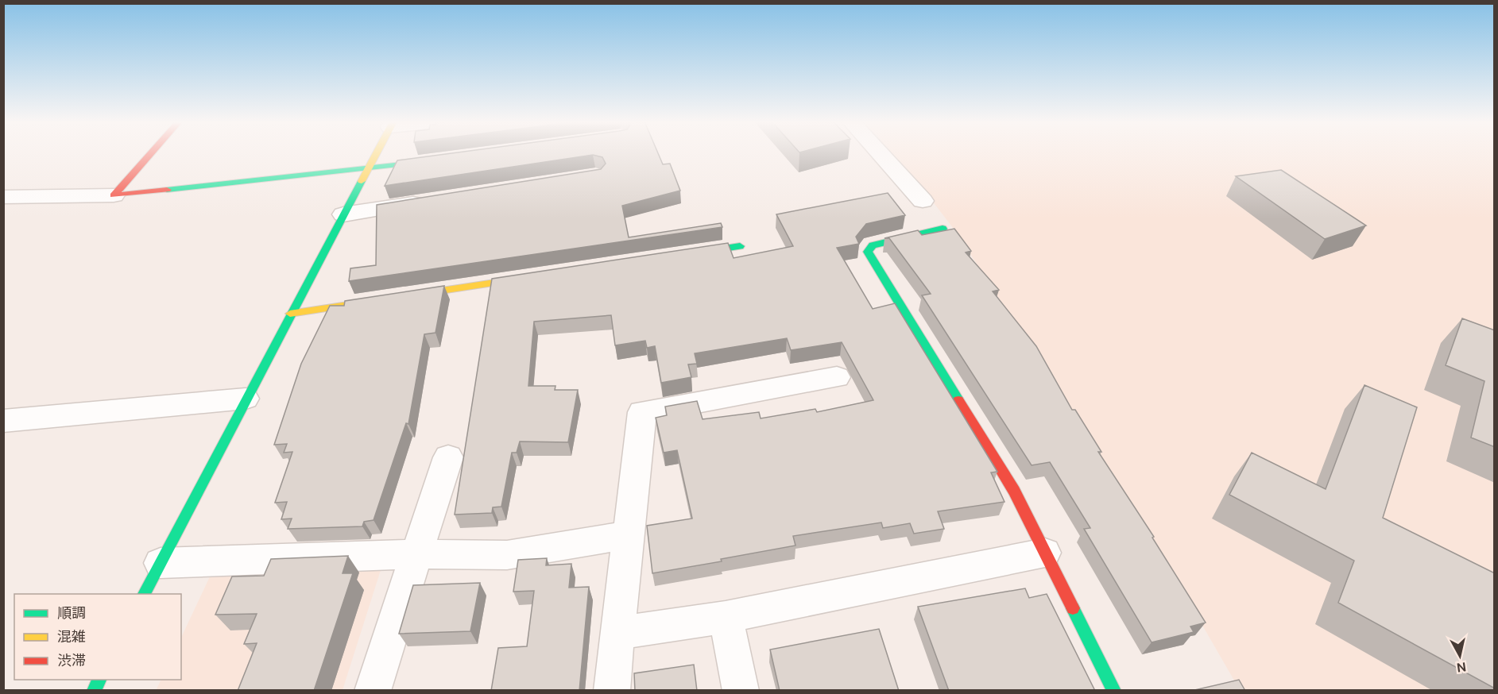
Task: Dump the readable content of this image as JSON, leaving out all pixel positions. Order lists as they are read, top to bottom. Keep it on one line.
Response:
{"legend":["順調","混雑","渋滞"],"north":"bottom"}
